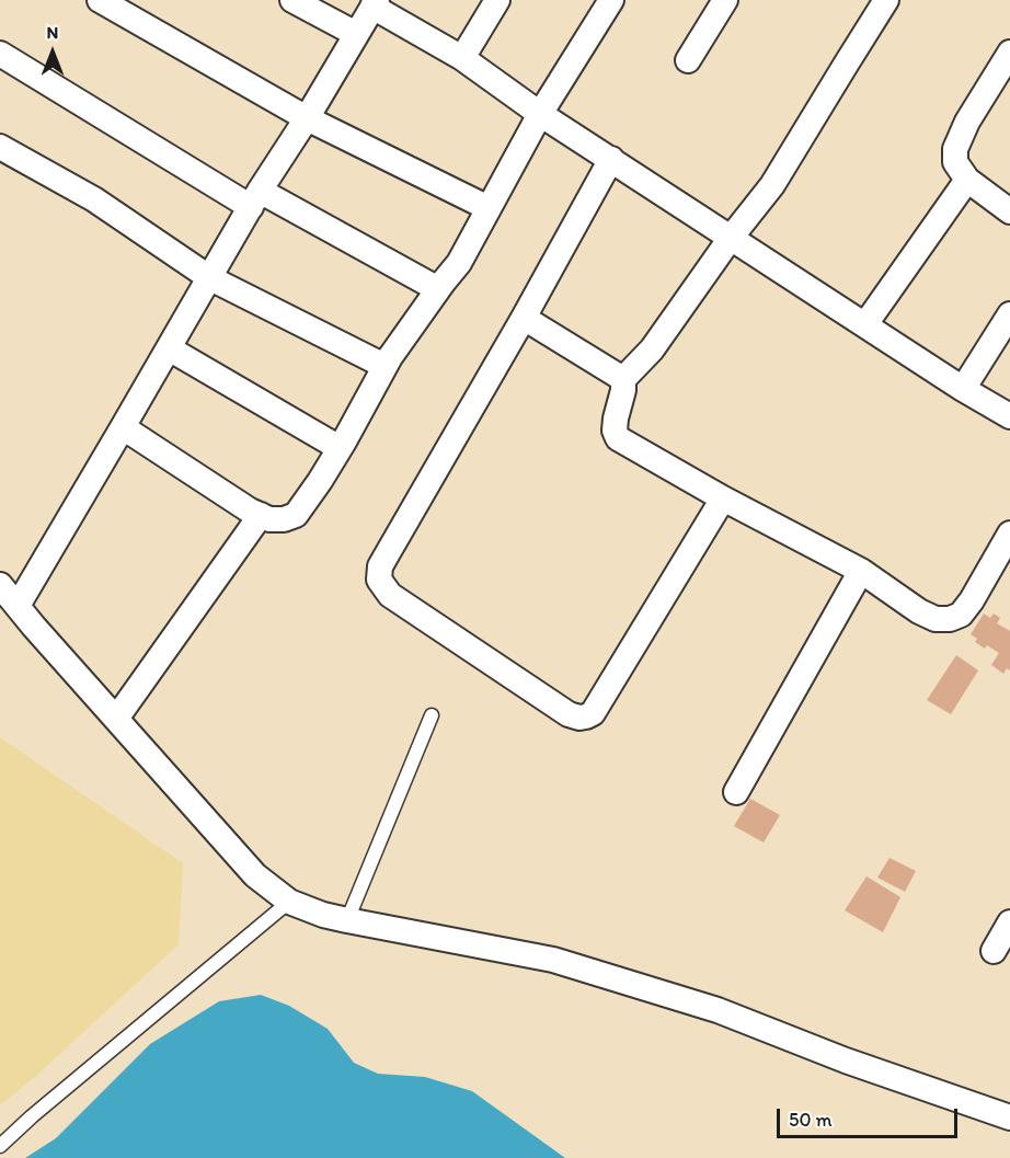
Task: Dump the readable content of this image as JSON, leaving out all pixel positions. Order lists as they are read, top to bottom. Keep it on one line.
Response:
{"scale_bar":"50 m","north":"top"}
